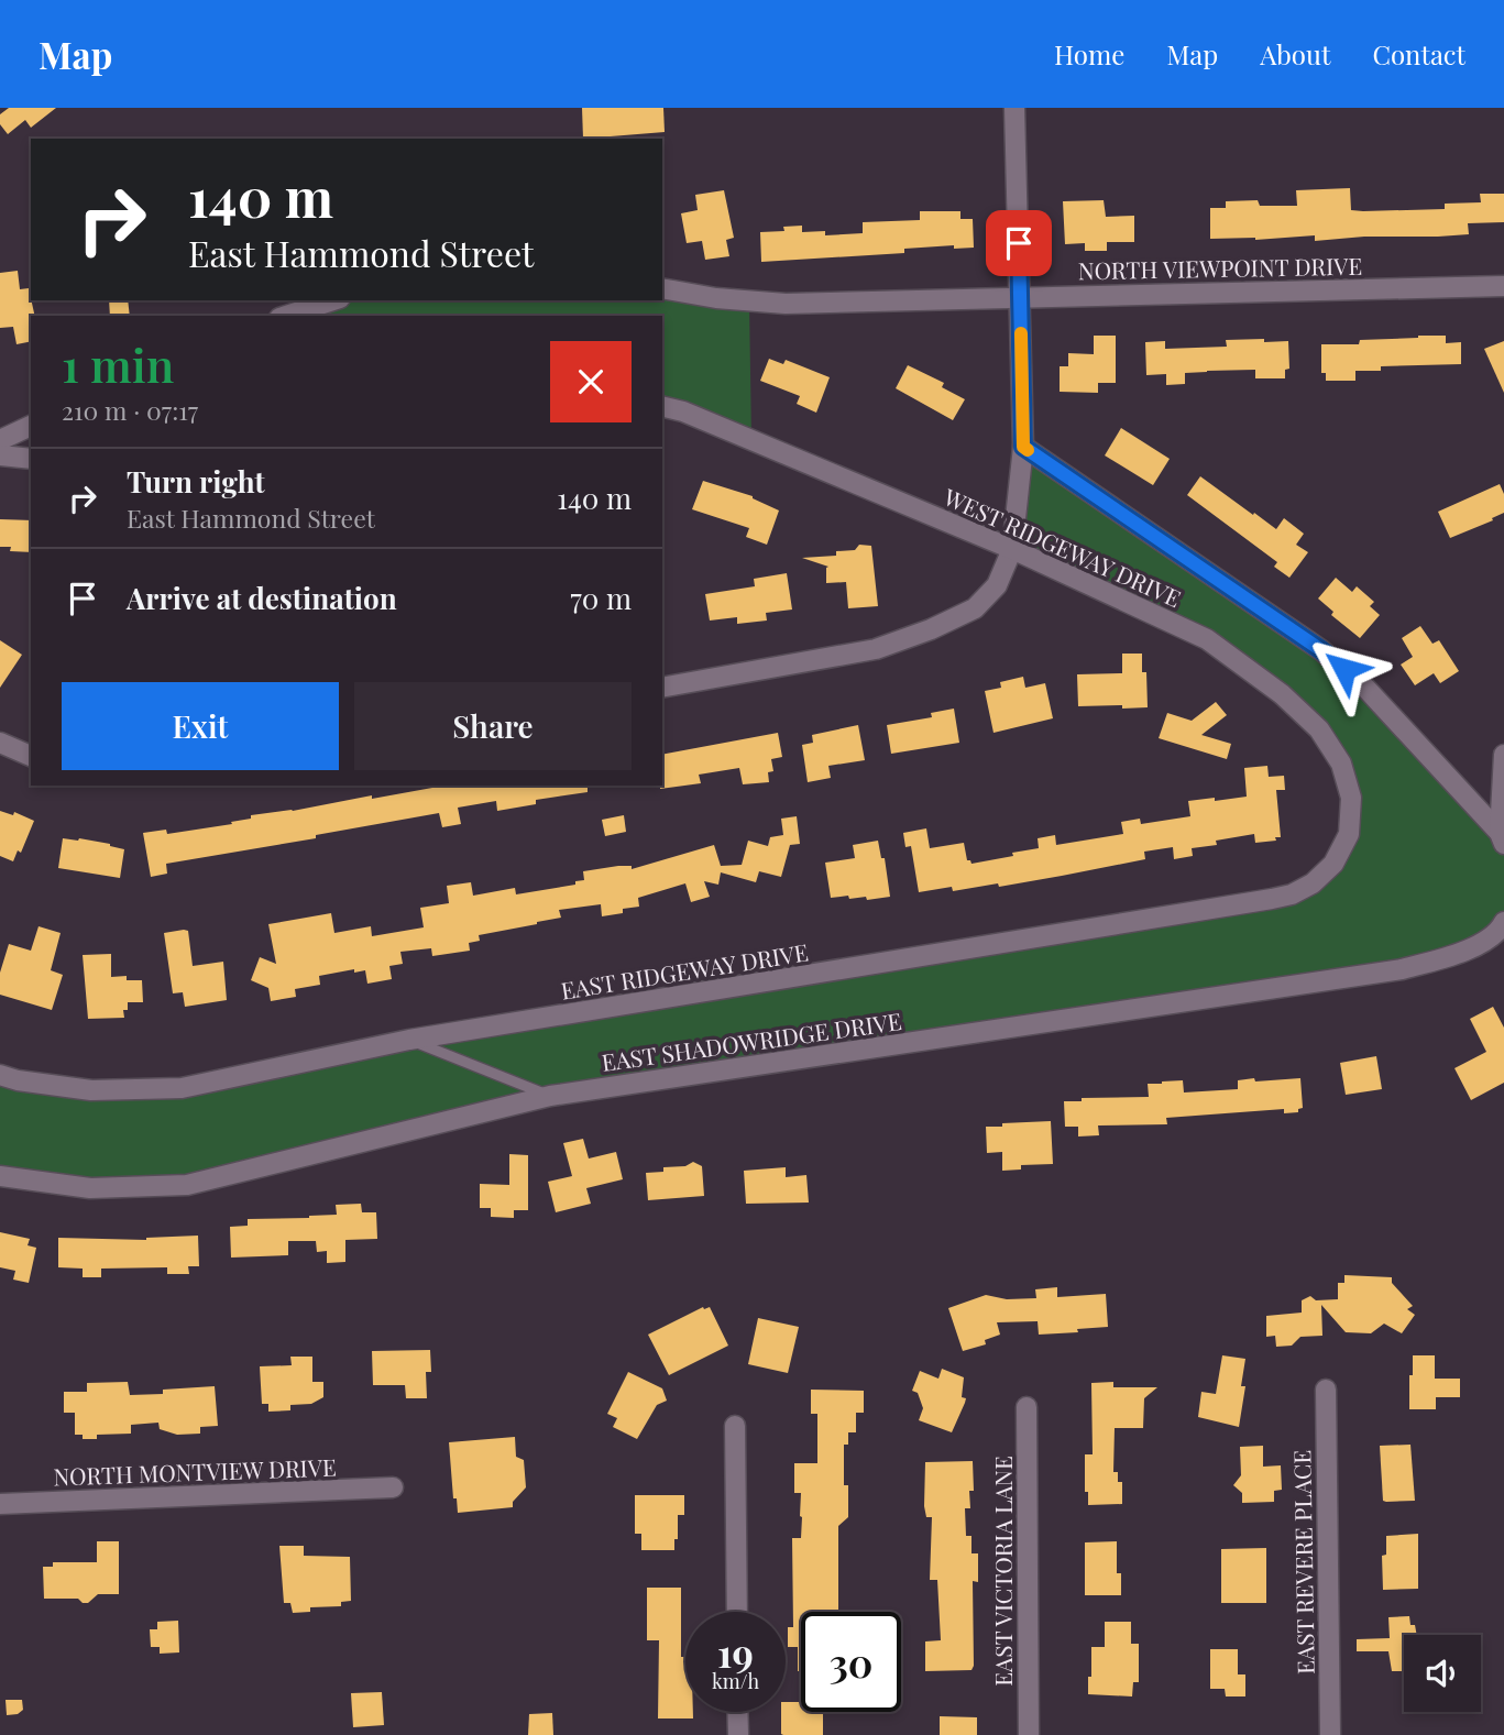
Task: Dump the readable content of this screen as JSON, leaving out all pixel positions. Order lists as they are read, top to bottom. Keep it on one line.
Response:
{"streets":{"street":["NORTH VIEWPOINT DRIVE","WEST RIDGEWAY DRIVE","EAST RIDGEWAY DRIVE","EAST SHADOWRIDGE DRIVE","NORTH MONTVIEW DRIVE","EAST REVERE PLACE","EAST VICTORIA LANE"]},"crossings":[["WEST RIDGEWAY DRIVE","EAST RIDGEWAY DRIVE"]],"page":{"header":"Map","nav":["Home","Map","About","Contact"],"turn":["140 m","East Hammond Street"],"heading":["1 min","210 m · 07:17"],"list":[{"name":"Turn right","note":"East Hammond Street","value":"140 m"},{"name":"Arrive at destination","value":"70 m"}],"buttons":["Exit","Share"],"speed":"19 km/h","limit":"30"}}
